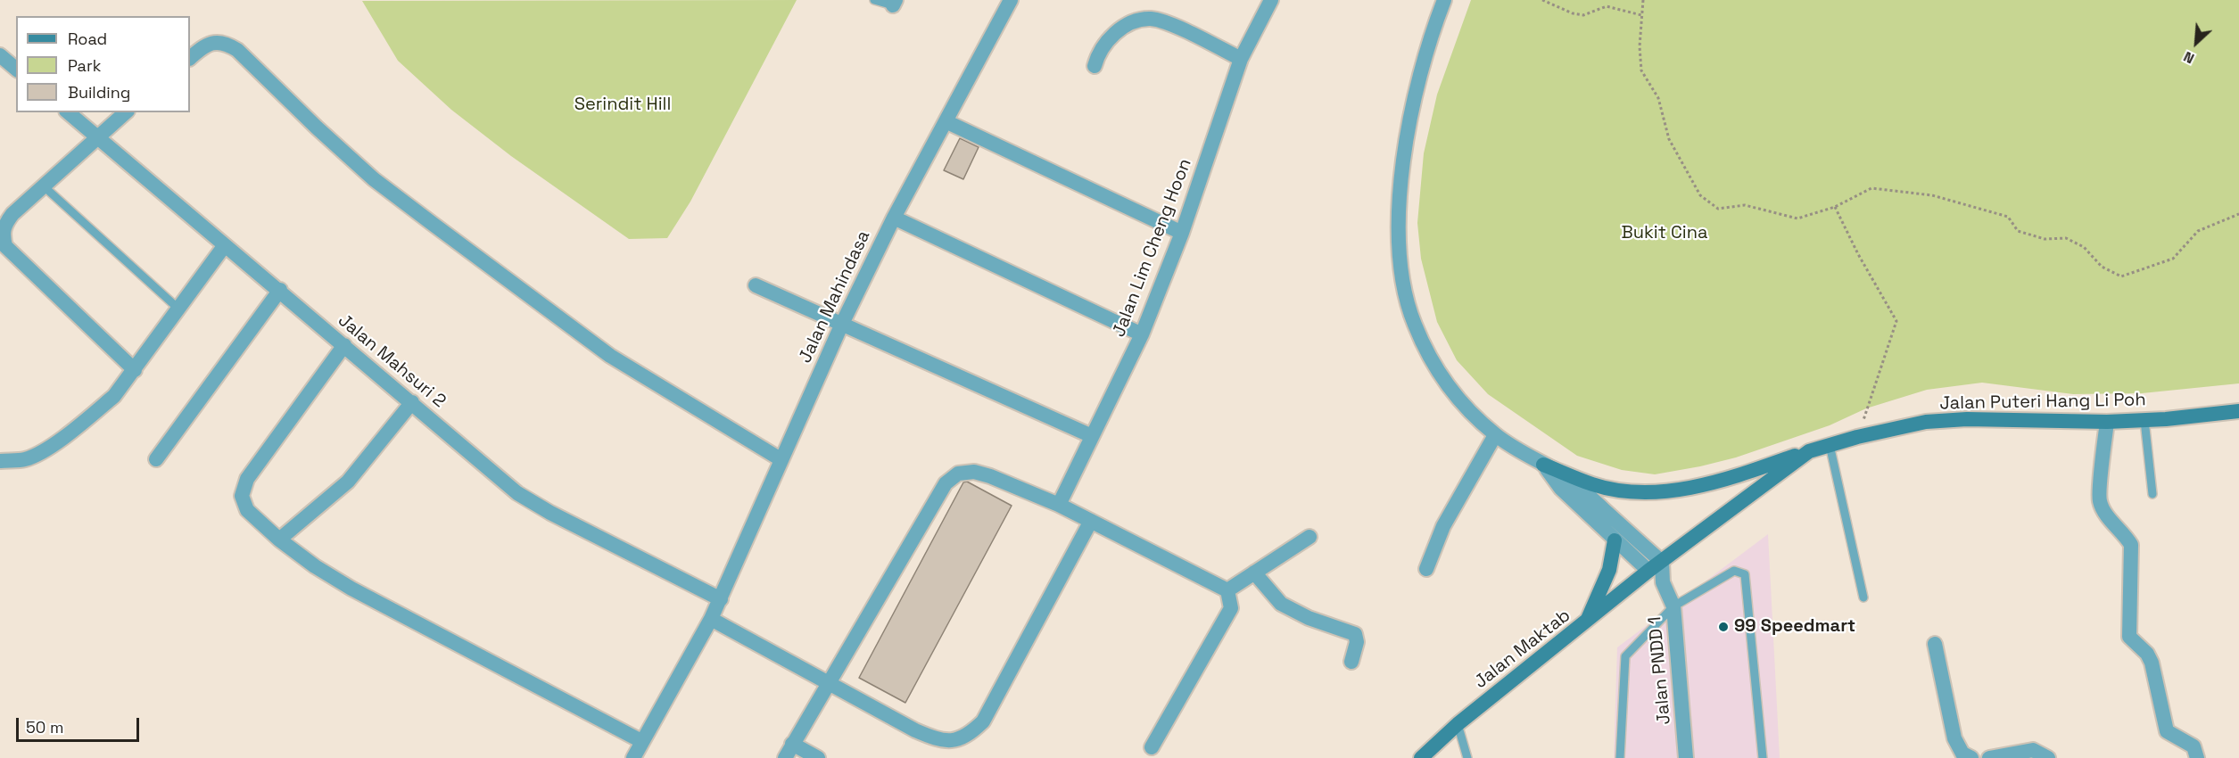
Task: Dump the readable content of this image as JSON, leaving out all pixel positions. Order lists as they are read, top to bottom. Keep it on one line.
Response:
{"streets":{"main road":["Jalan Puteri Hang Li Poh","Jalan Maktab"],"street":["Jalan Lim Cheng Hoon","Jalan Mahindasa","Jalan Mahsuri 2","Jalan PNDD 1"]},"crossings":[["Jalan Mahindasa","Jalan Mahsuri 2"],["Jalan Puteri Hang Li Poh","Jalan Maktab"],["Jalan Puteri Hang Li Poh","Jalan PNDD 1"],["Jalan Maktab","Jalan PNDD 1"]],"parks":["Serindit Hill","Bukit Cina"],"places":["99 Speedmart"],"legend":["Road","Park","Building"],"scale_bar":"50 m","north":"bottom left"}
